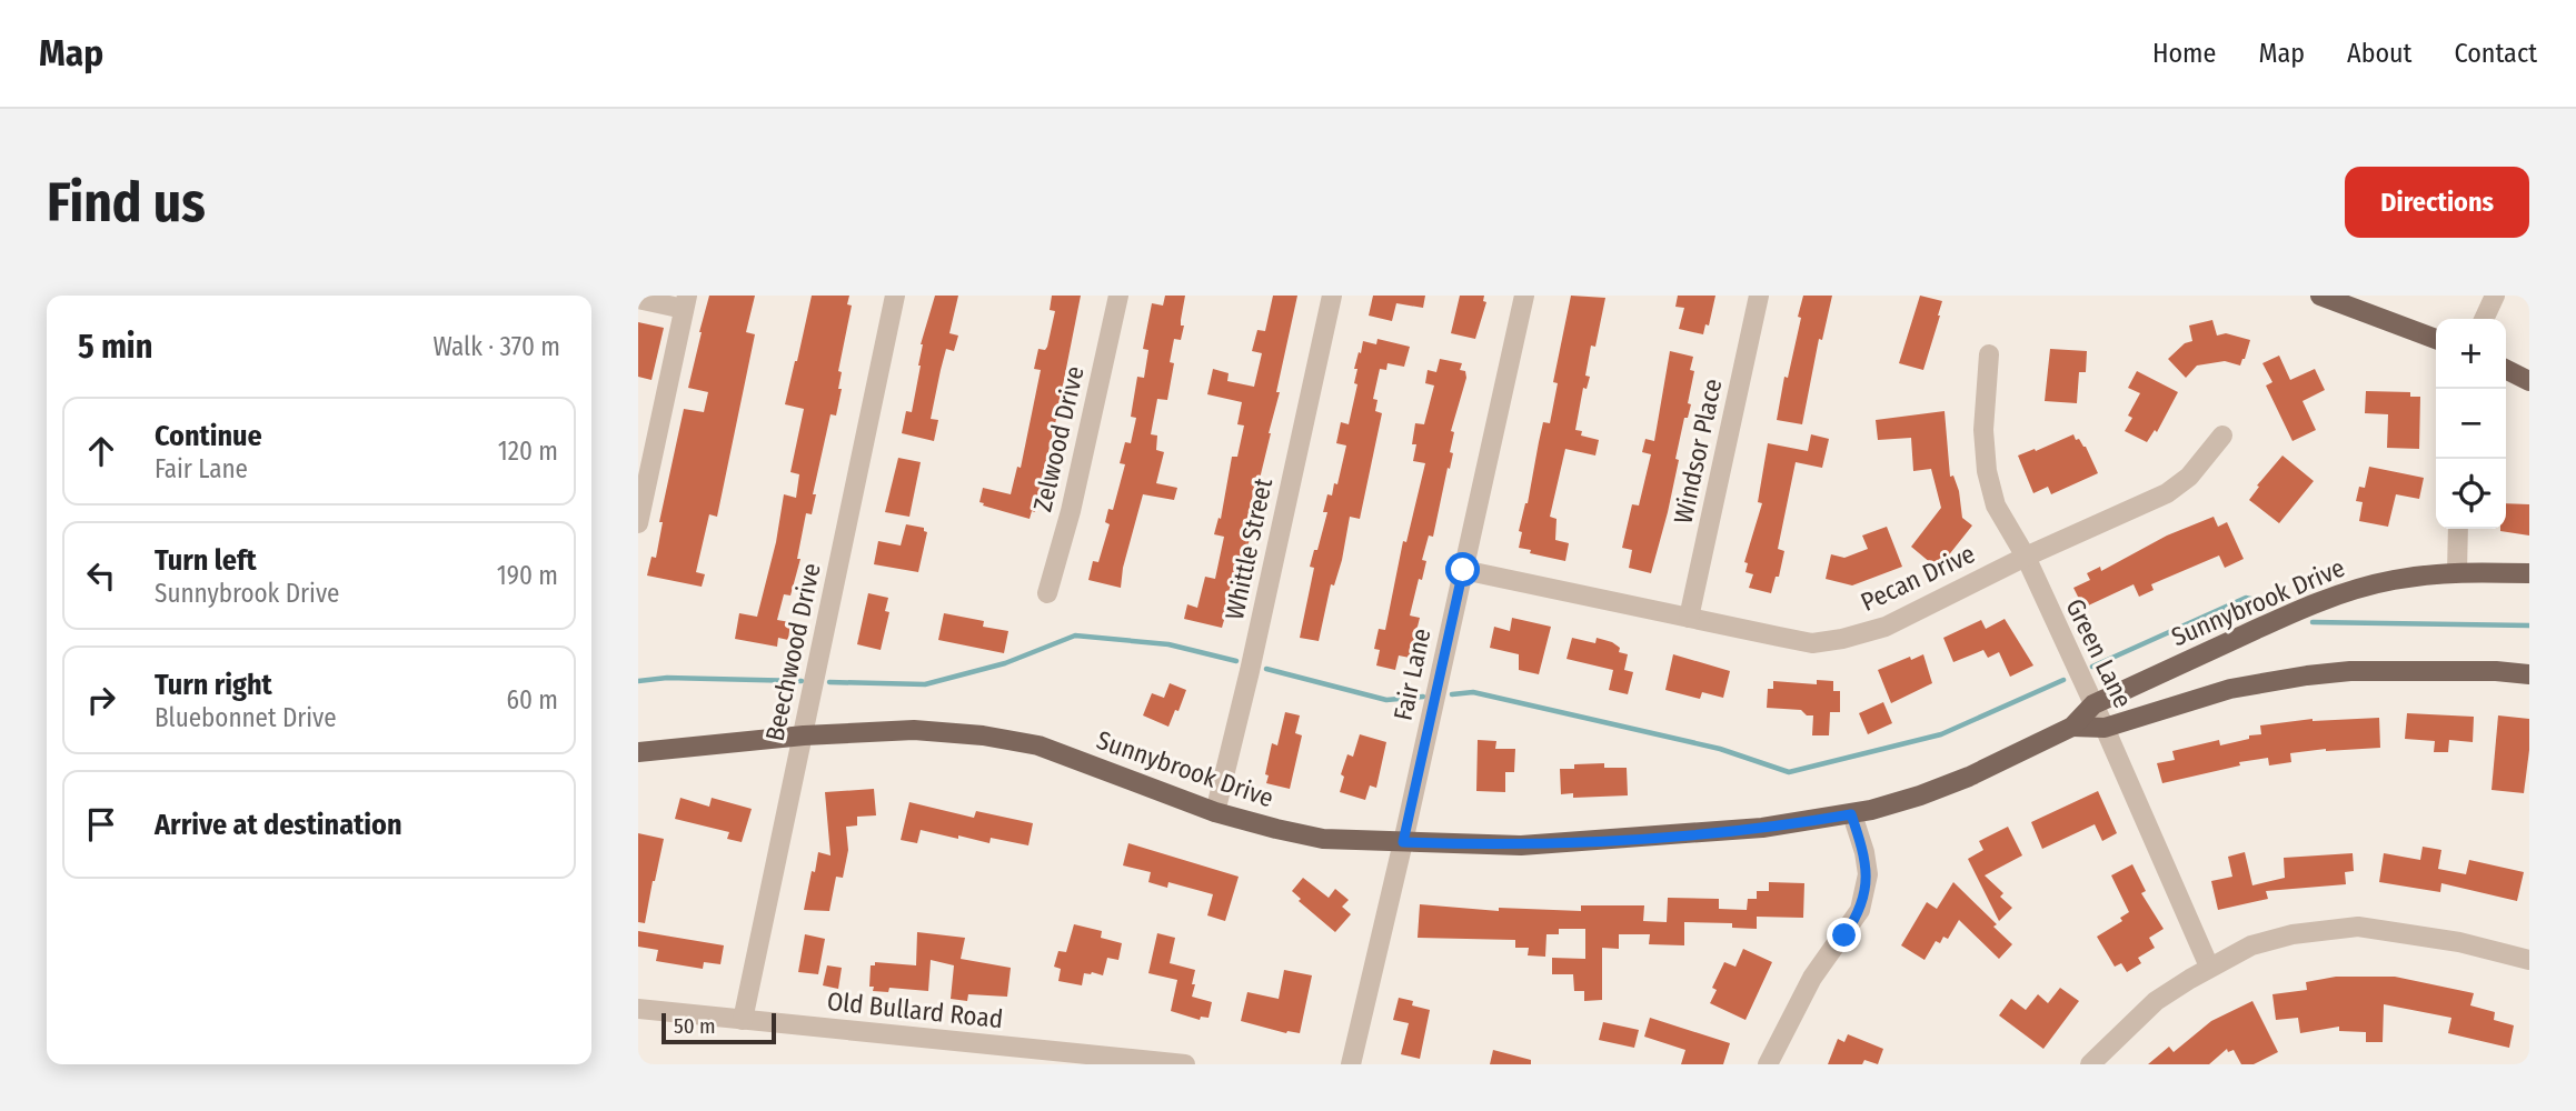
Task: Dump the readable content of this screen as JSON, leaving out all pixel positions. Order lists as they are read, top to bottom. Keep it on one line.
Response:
{"streets":{"main road":["Sunnybrook Drive"],"street":["Zelwood Drive","Windsor Place","Whittle Street","Pecan Drive","Beechwood Drive","Green Lane","Fair Lane","Old Bullard Road"]},"crossings":[["Windsor Place","Pecan Drive"],["Whittle Street","Sunnybrook Drive"],["Pecan Drive","Green Lane"],["Pecan Drive","Fair Lane"],["Sunnybrook Drive","Beechwood Drive"],["Sunnybrook Drive","Green Lane"],["Sunnybrook Drive","Fair Lane"],["Beechwood Drive","Old Bullard Road"]],"scale_bar":"50 m","page":{"header":"Map","nav":["Home","Map","About","Contact"],"buttons":"Directions","title":"Find us","heading":["5 min","Walk · 370 m"],"map_buttons":["+","−"],"list":[["Continue","Fair Lane","120 m"],["Turn left","Sunnybrook Drive","190 m"],["Turn right","Bluebonnet Drive","60 m"],"Arrive at destination"],"scale":"50 m"}}
